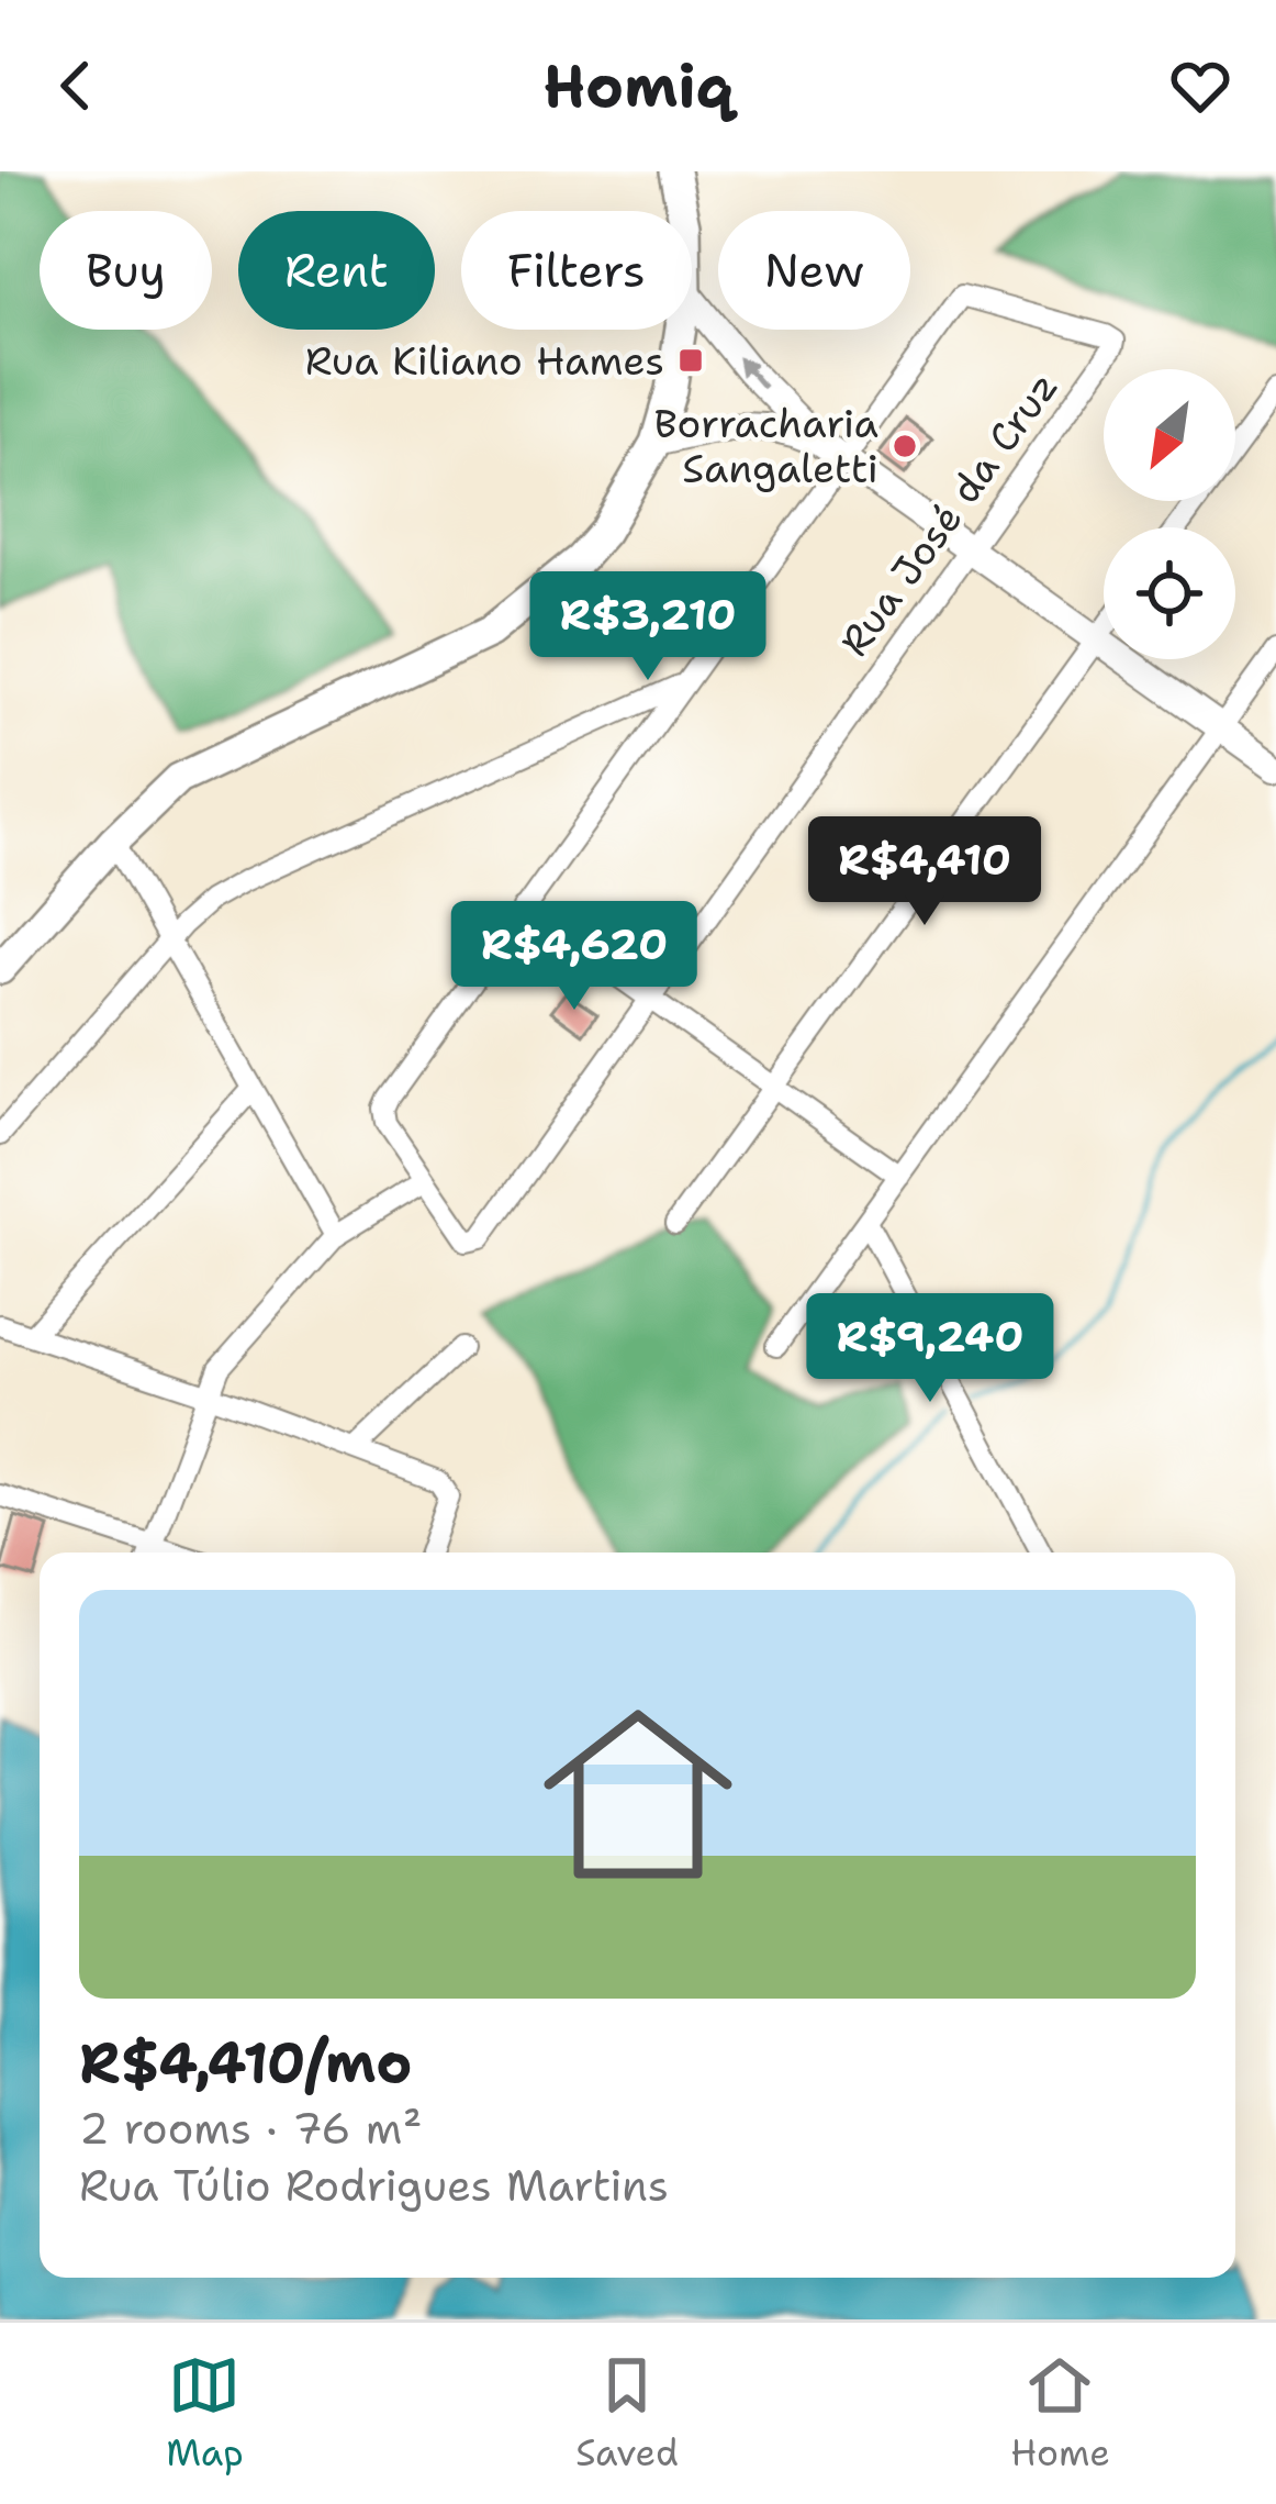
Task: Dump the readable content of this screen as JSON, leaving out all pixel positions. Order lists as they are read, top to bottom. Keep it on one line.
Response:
{"streets":{"street":["Rua José da Cruz"]},"places":{"transit":["Rua Kiliano Hames"],"other":["Borracharia Sangaletti"]},"north":"bottom left","page":{"header":"Homiq","chip":["Buy","Rent","Filters","New"],"price":["R$3,210","R$4,410","R$4,620","R$9,240"],"list":[{"name":"R$4,410/mo","note":"2 rooms · 76 m² · Rua Túlio Rodrigues Martins"}],"tabs":["Map","Saved","Home"]}}
